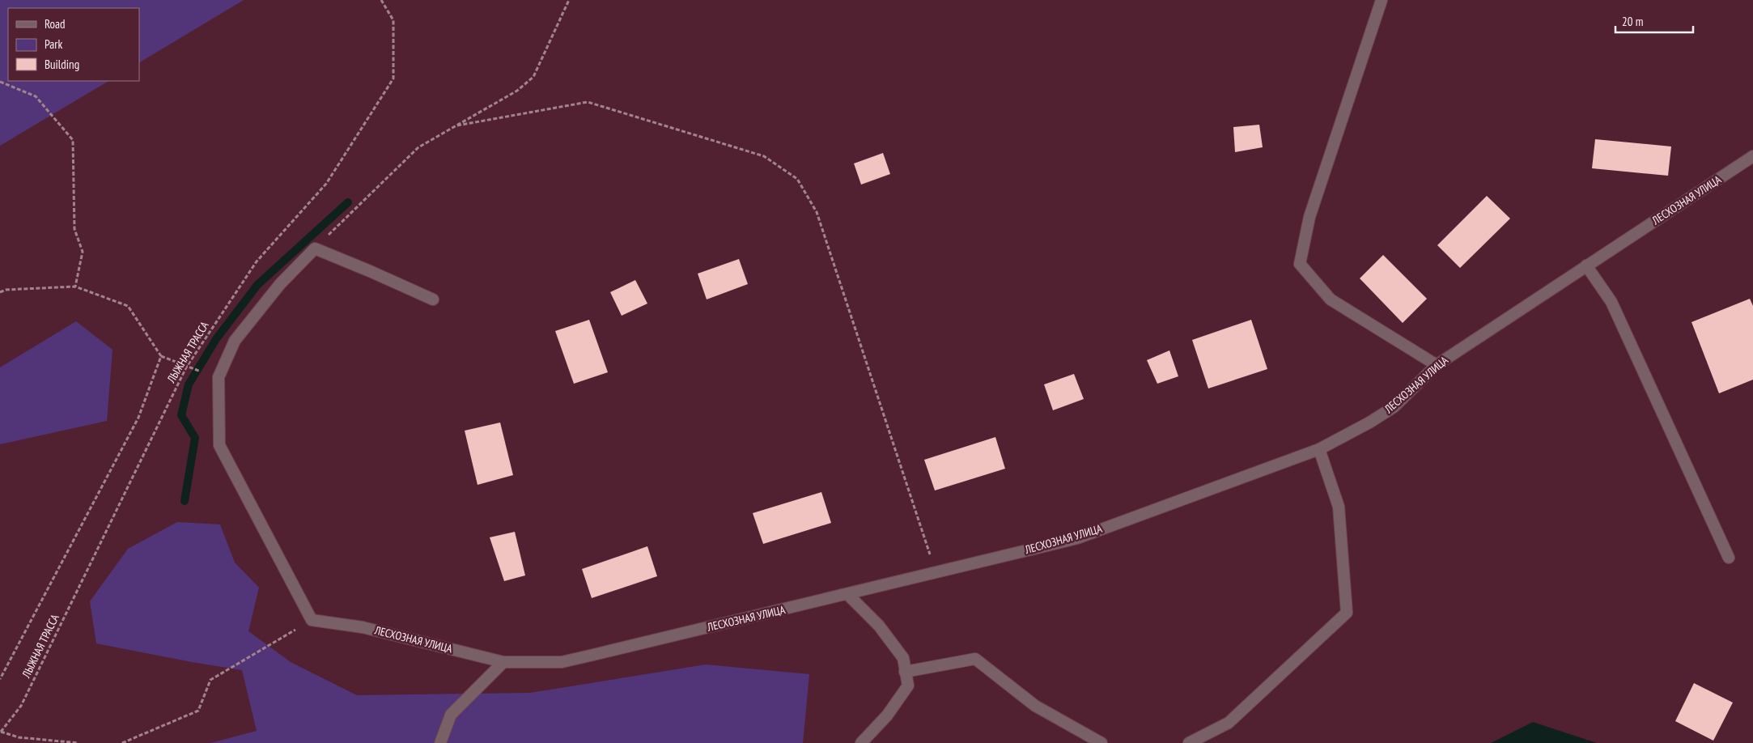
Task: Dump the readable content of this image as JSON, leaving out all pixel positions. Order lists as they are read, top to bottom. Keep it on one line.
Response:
{"streets":{"street":["ЛЕСХОЗНАЯ УЛИЦА"],"path":["ЛЫЖНАЯ ТРАССА"]},"legend":["Road","Park","Building"],"scale_bar":"20 m"}
